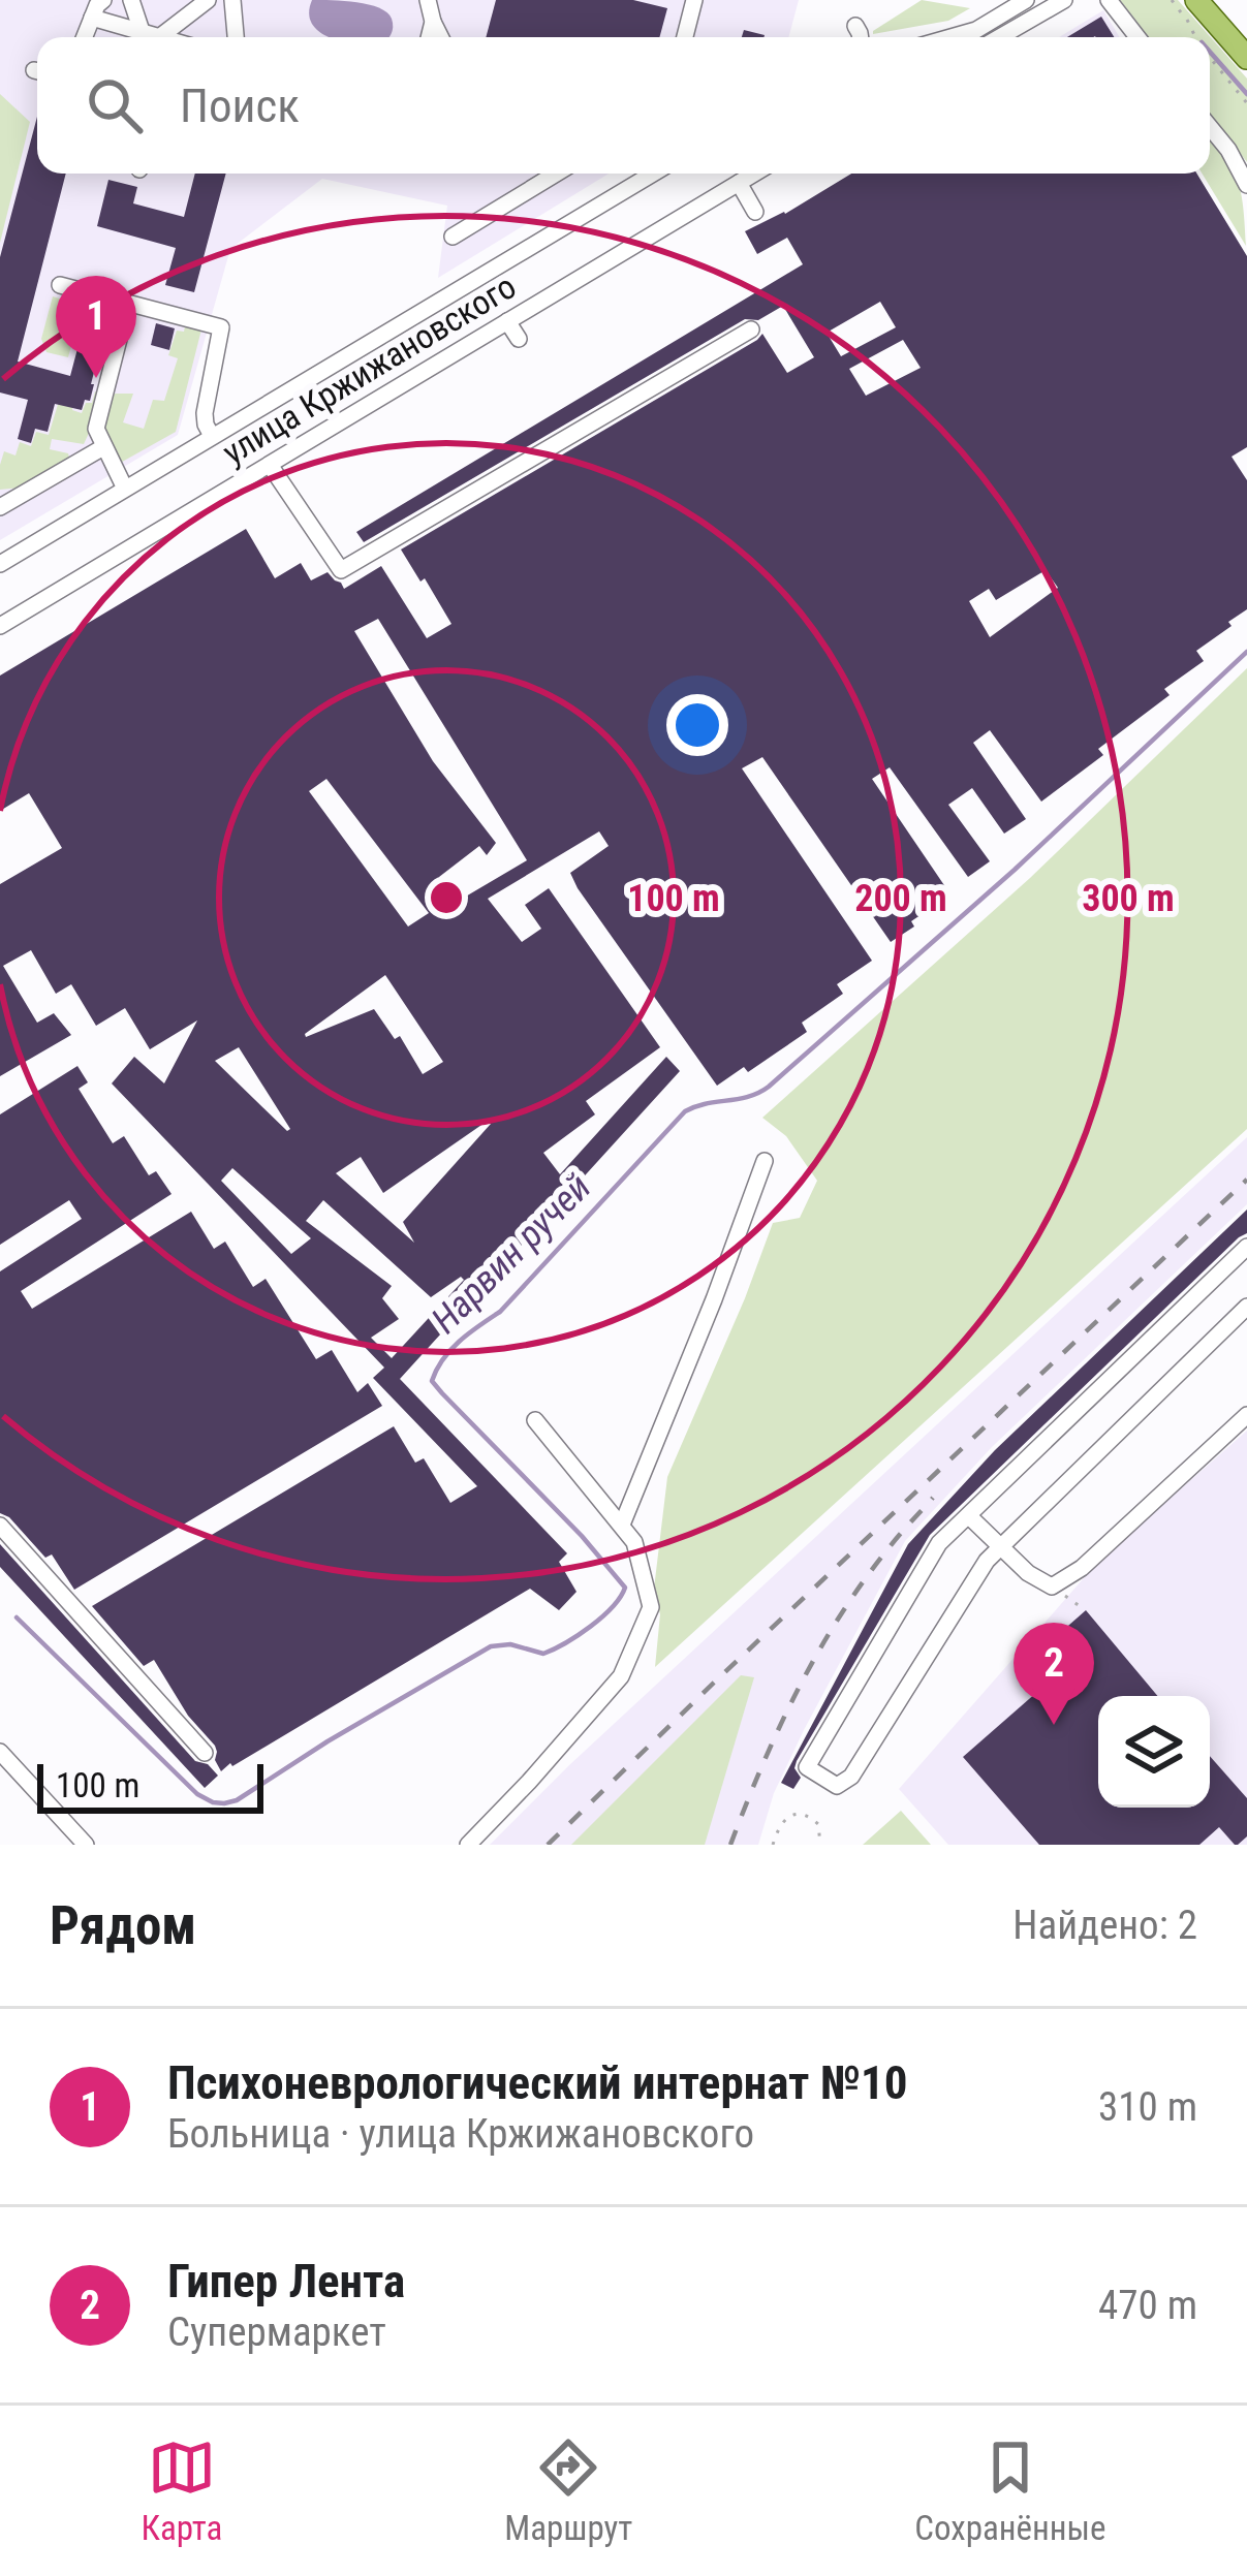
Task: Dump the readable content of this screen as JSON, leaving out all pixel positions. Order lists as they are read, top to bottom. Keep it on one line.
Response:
{"streets":{"street":["улица Кржижановского"]},"water":["Нарвин ручей"],"scale_bar":"100 m","page":{"search":"Поиск","pins":["1","2"],"scale":"100 m","heading":["Рядом","Найдено: 2"],"list":[{"mark":"1","name":"Психоневрологический интернат №10","note":"Больница · улица Кржижановского","value":"310 m"},{"mark":"2","name":"Гипер Лента","note":"Супермаркет","value":"470 m"}],"nav":["Карта","Маршрут","Сохранённые"]},"rings":["100 m","200 m","300 m"]}
